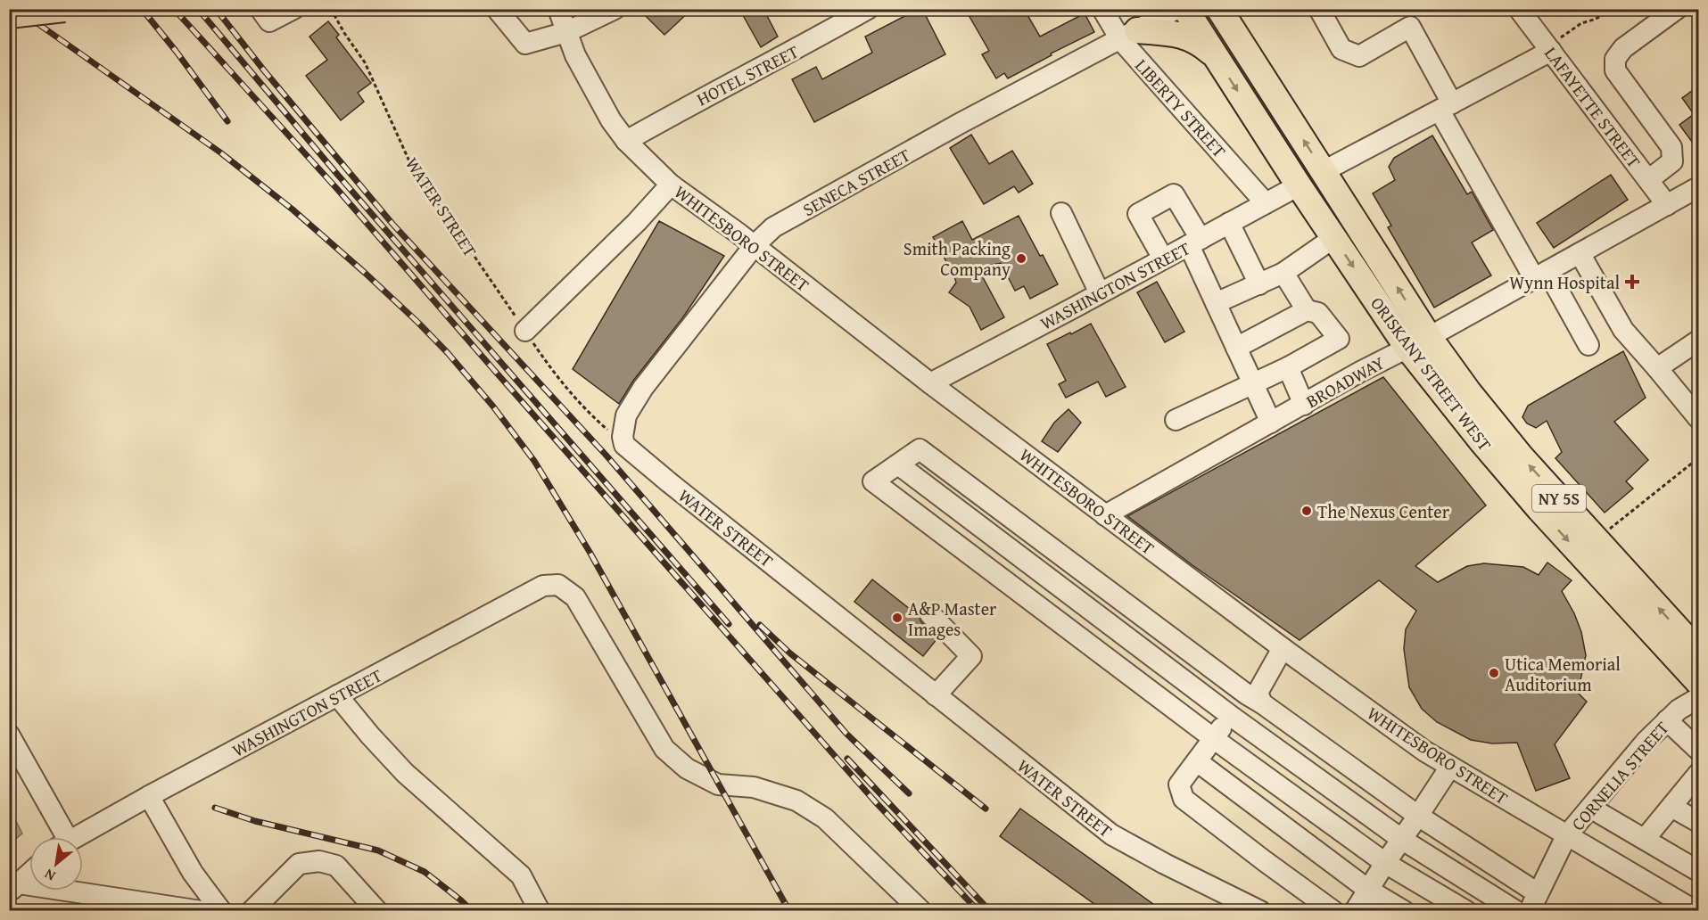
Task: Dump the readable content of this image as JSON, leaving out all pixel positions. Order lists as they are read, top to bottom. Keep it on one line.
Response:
{"streets":{"main road":["ORISKANY STREET WEST","NY 5S"],"street":["HOTEL STREET","LAFAYETTE STREET","LIBERTY STREET","SENECA STREET","WATER STREET","WHITESBORO STREET","WASHINGTON STREET","BROADWAY","CORNELIA STREET"]},"crossings":[["HOTEL STREET","WHITESBORO STREET"],["LAFAYETTE STREET","BROADWAY"],["LIBERTY STREET","SENECA STREET"],["LIBERTY STREET","WASHINGTON STREET"],["SENECA STREET","WATER STREET"],["SENECA STREET","WHITESBORO STREET"],["WHITESBORO STREET","WASHINGTON STREET"],["WHITESBORO STREET","BROADWAY"],["WHITESBORO STREET","CORNELIA STREET"],["WASHINGTON STREET","ORISKANY STREET WEST"],["ORISKANY STREET WEST","BROADWAY"]],"places":{"other":["Smith Packing Company","The Nexus Center","A&P Master Images","Utica Memorial Auditorium"],"health":["Wynn Hospital"]},"north":"bottom left"}
